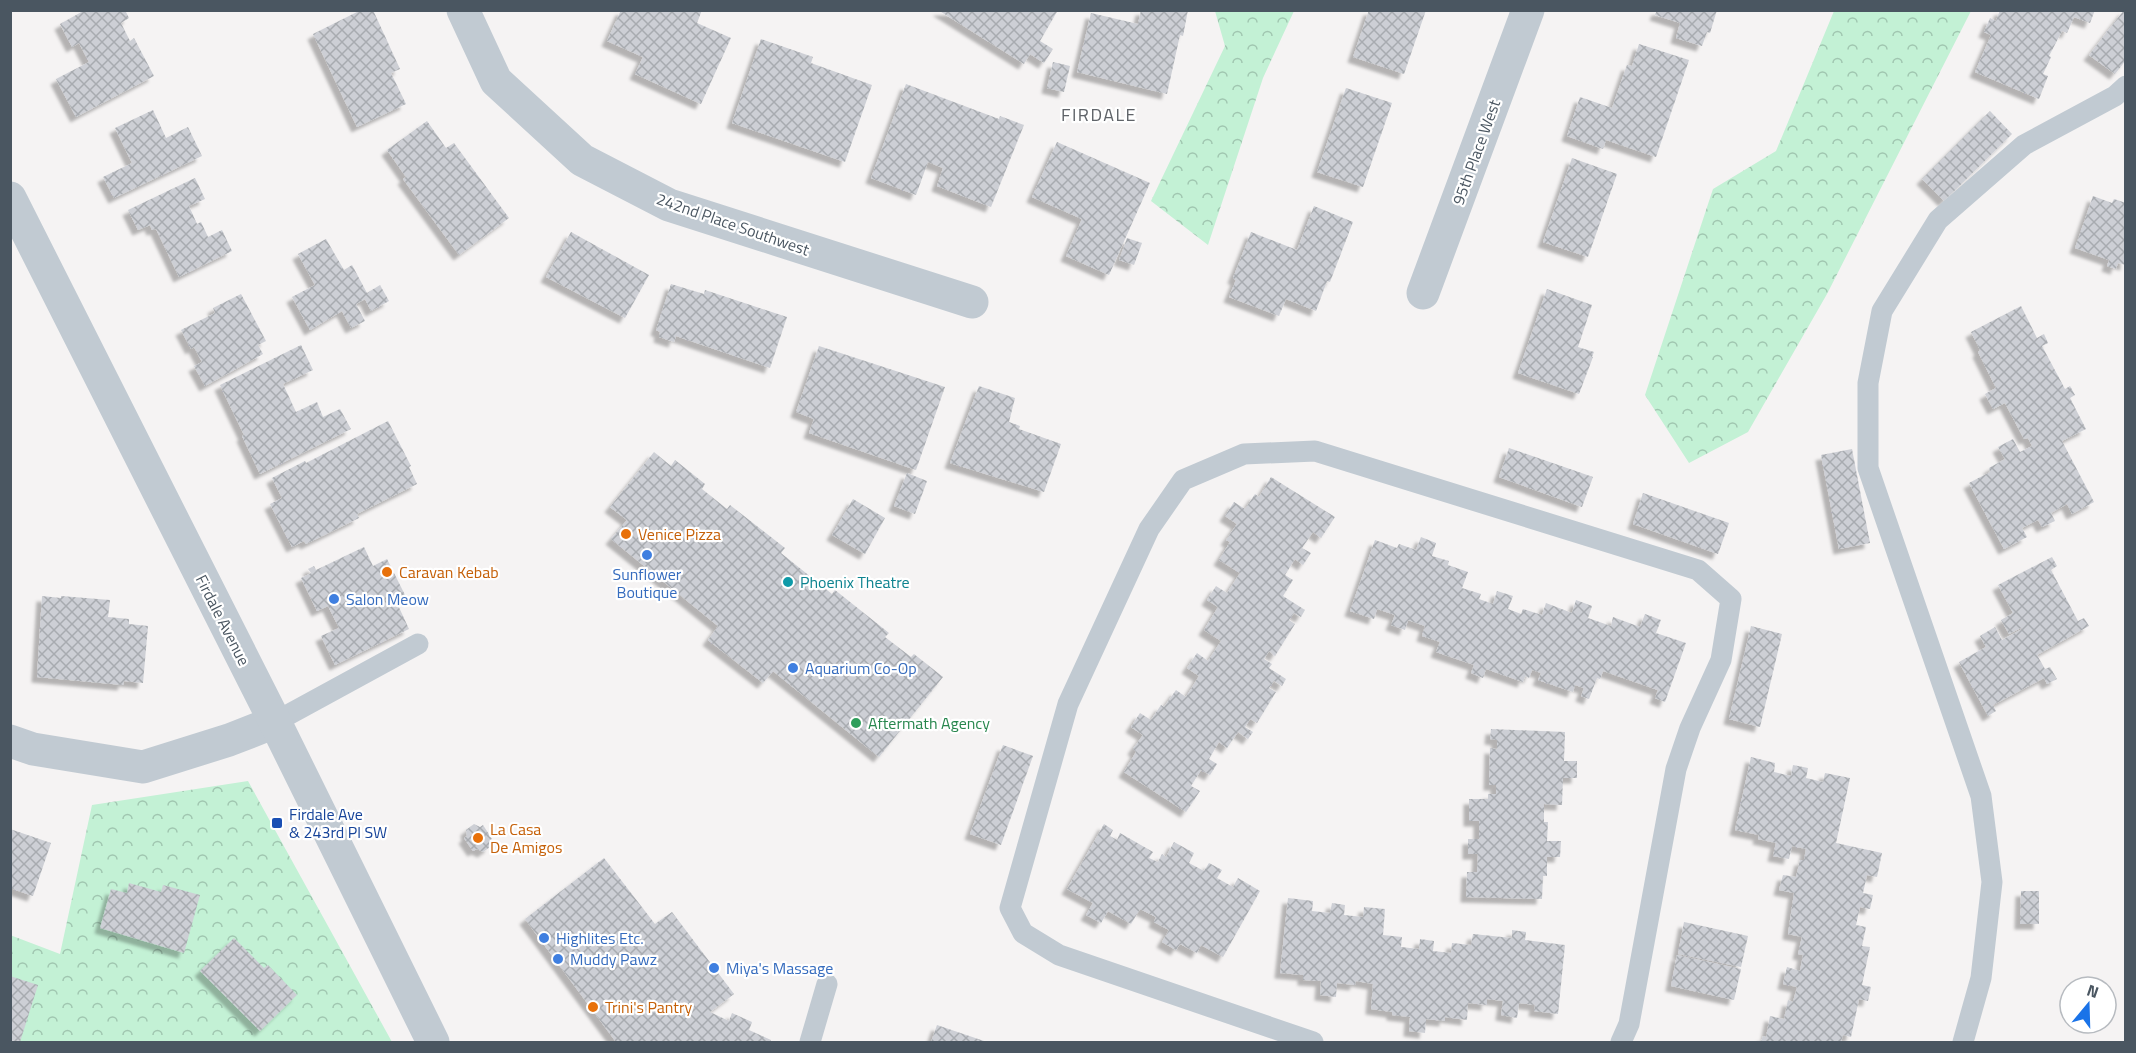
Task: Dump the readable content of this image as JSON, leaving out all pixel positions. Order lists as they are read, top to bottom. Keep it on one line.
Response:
{"streets":{"street":["95th Place West","242nd Place Southwest","Firdale Avenue"]},"districts":["FIRDALE"],"places":{"other":["Venice Pizza","Sunflower Boutique","Caravan Kebab","Phoenix Theatre","Salon Meow","Aquarium Co-Op","Aftermath Agency","La Casa De Amigos","Highlites Etc.","Muddy Pawz","Miya's Massage","Trini's Pantry"],"transit":["Firdale Ave & 243rd Pl SW"]},"north":"top"}
